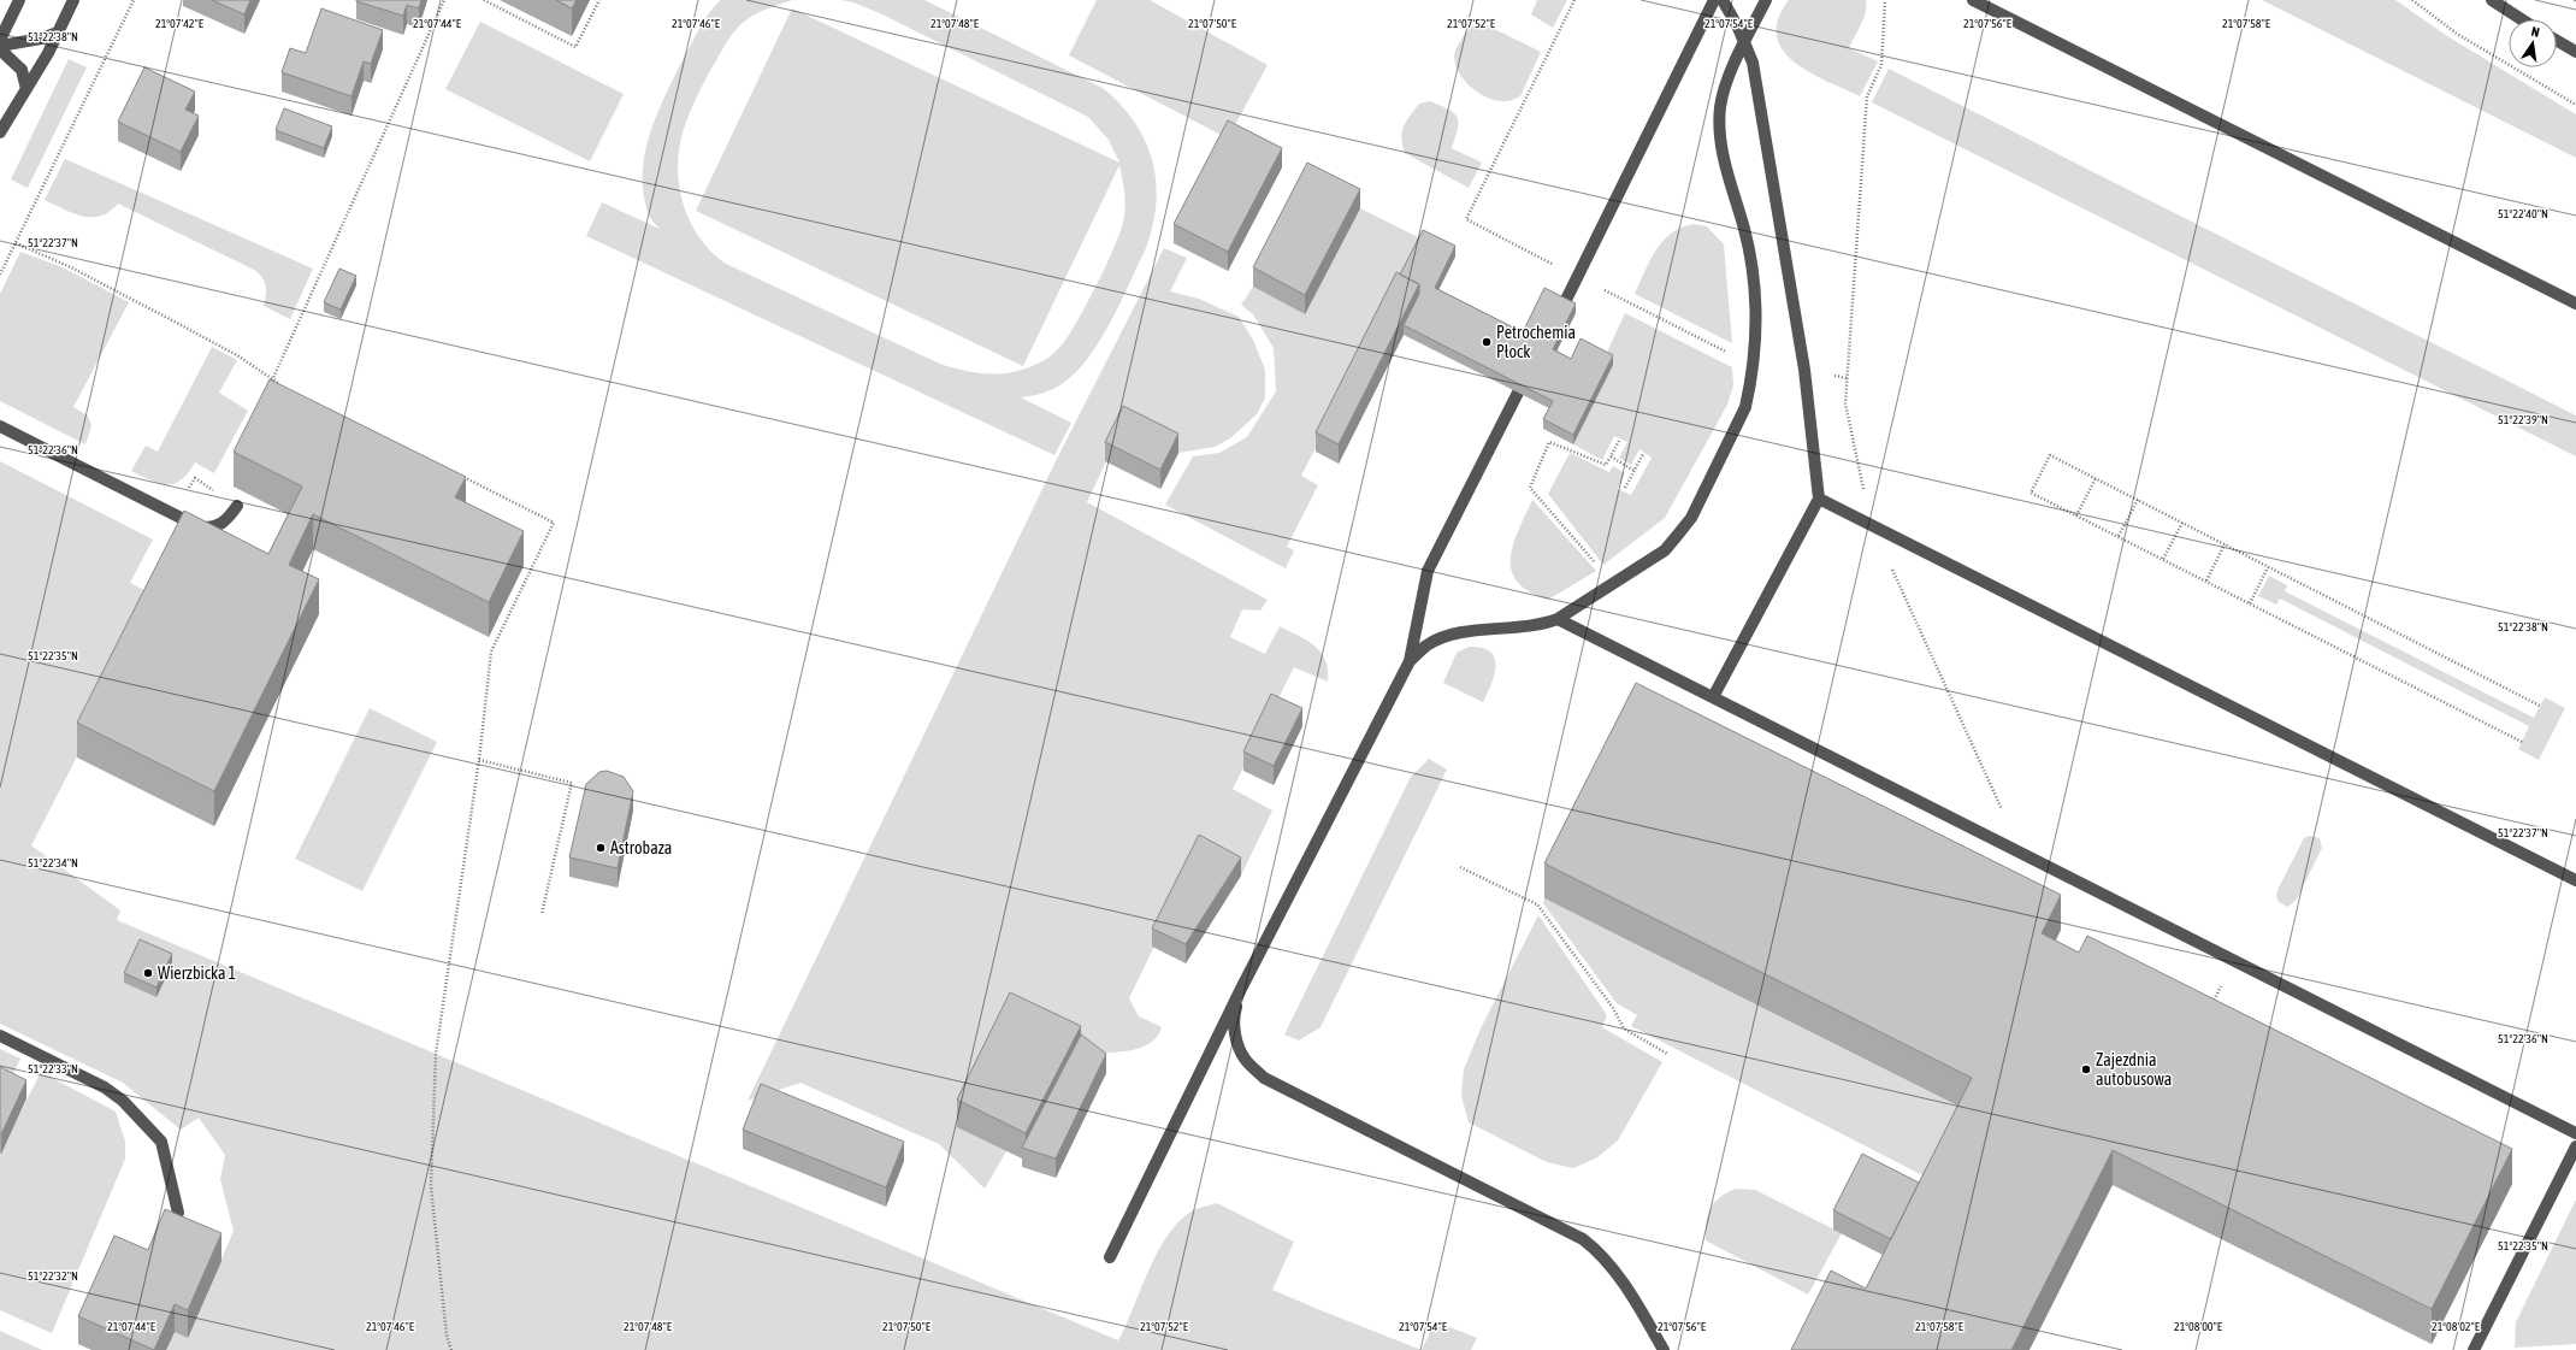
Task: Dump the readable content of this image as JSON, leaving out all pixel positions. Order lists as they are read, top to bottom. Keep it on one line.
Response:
{"places":["Petrochemia Płock","Astrobaza","Wierzbicka 1","Zajezdnia autobusowa"],"north":"top","coordinates":["21°07'42\"E","21°07'44\"E","21°07'46\"E","21°07'48\"E","21°07'50\"E","21°07'52\"E","21°07'54\"E","21°07'56\"E","21°07'58\"E","51°22'38\"N","51°22'40\"N","51°22'37\"N","51°22'39\"N","51°22'36\"N","51°22'35\"N","51°22'34\"N","51°22'33\"N","51°22'32\"N","21°08'00\"E","21°08'02\"E"]}
